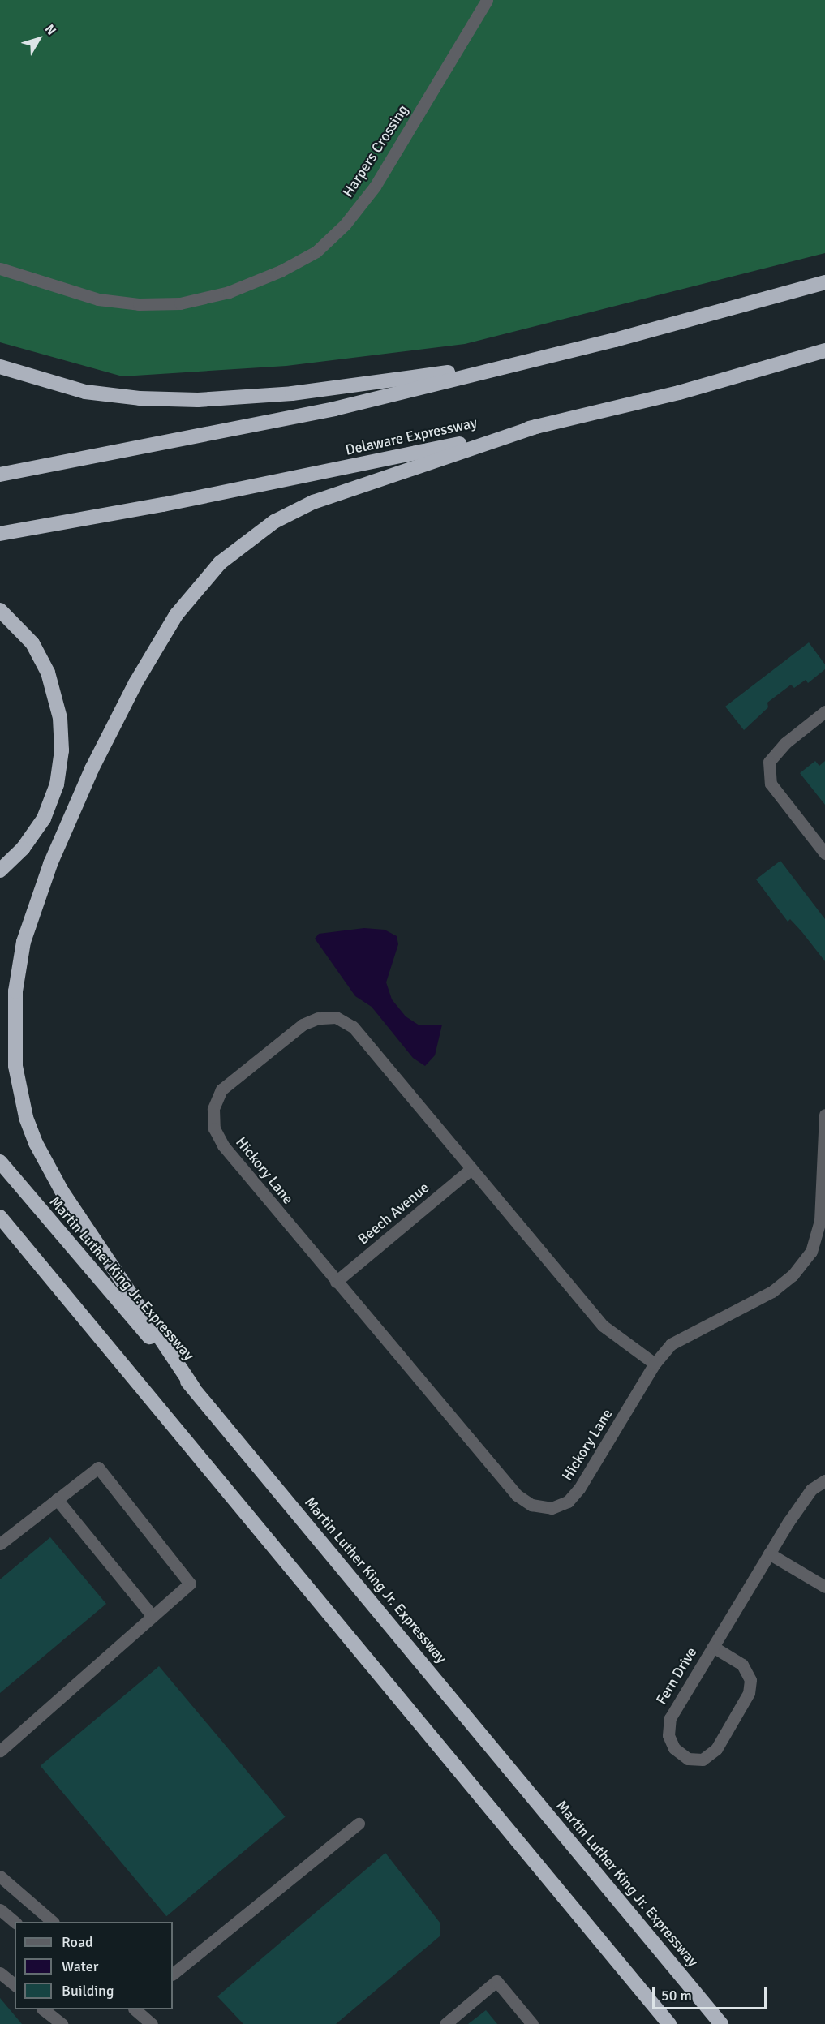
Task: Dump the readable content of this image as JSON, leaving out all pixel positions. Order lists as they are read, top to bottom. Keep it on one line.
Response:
{"streets":{"highway":["Delaware Expressway","Martin Luther King Jr. Expressway"],"street":["Harpers Crossing","Hickory Lane","Beech Avenue","Fern Drive"]},"crossings":[["Hickory Lane","Beech Avenue"]],"legend":["Road","Water","Building"],"scale_bar":"50 m","north":"top right"}
